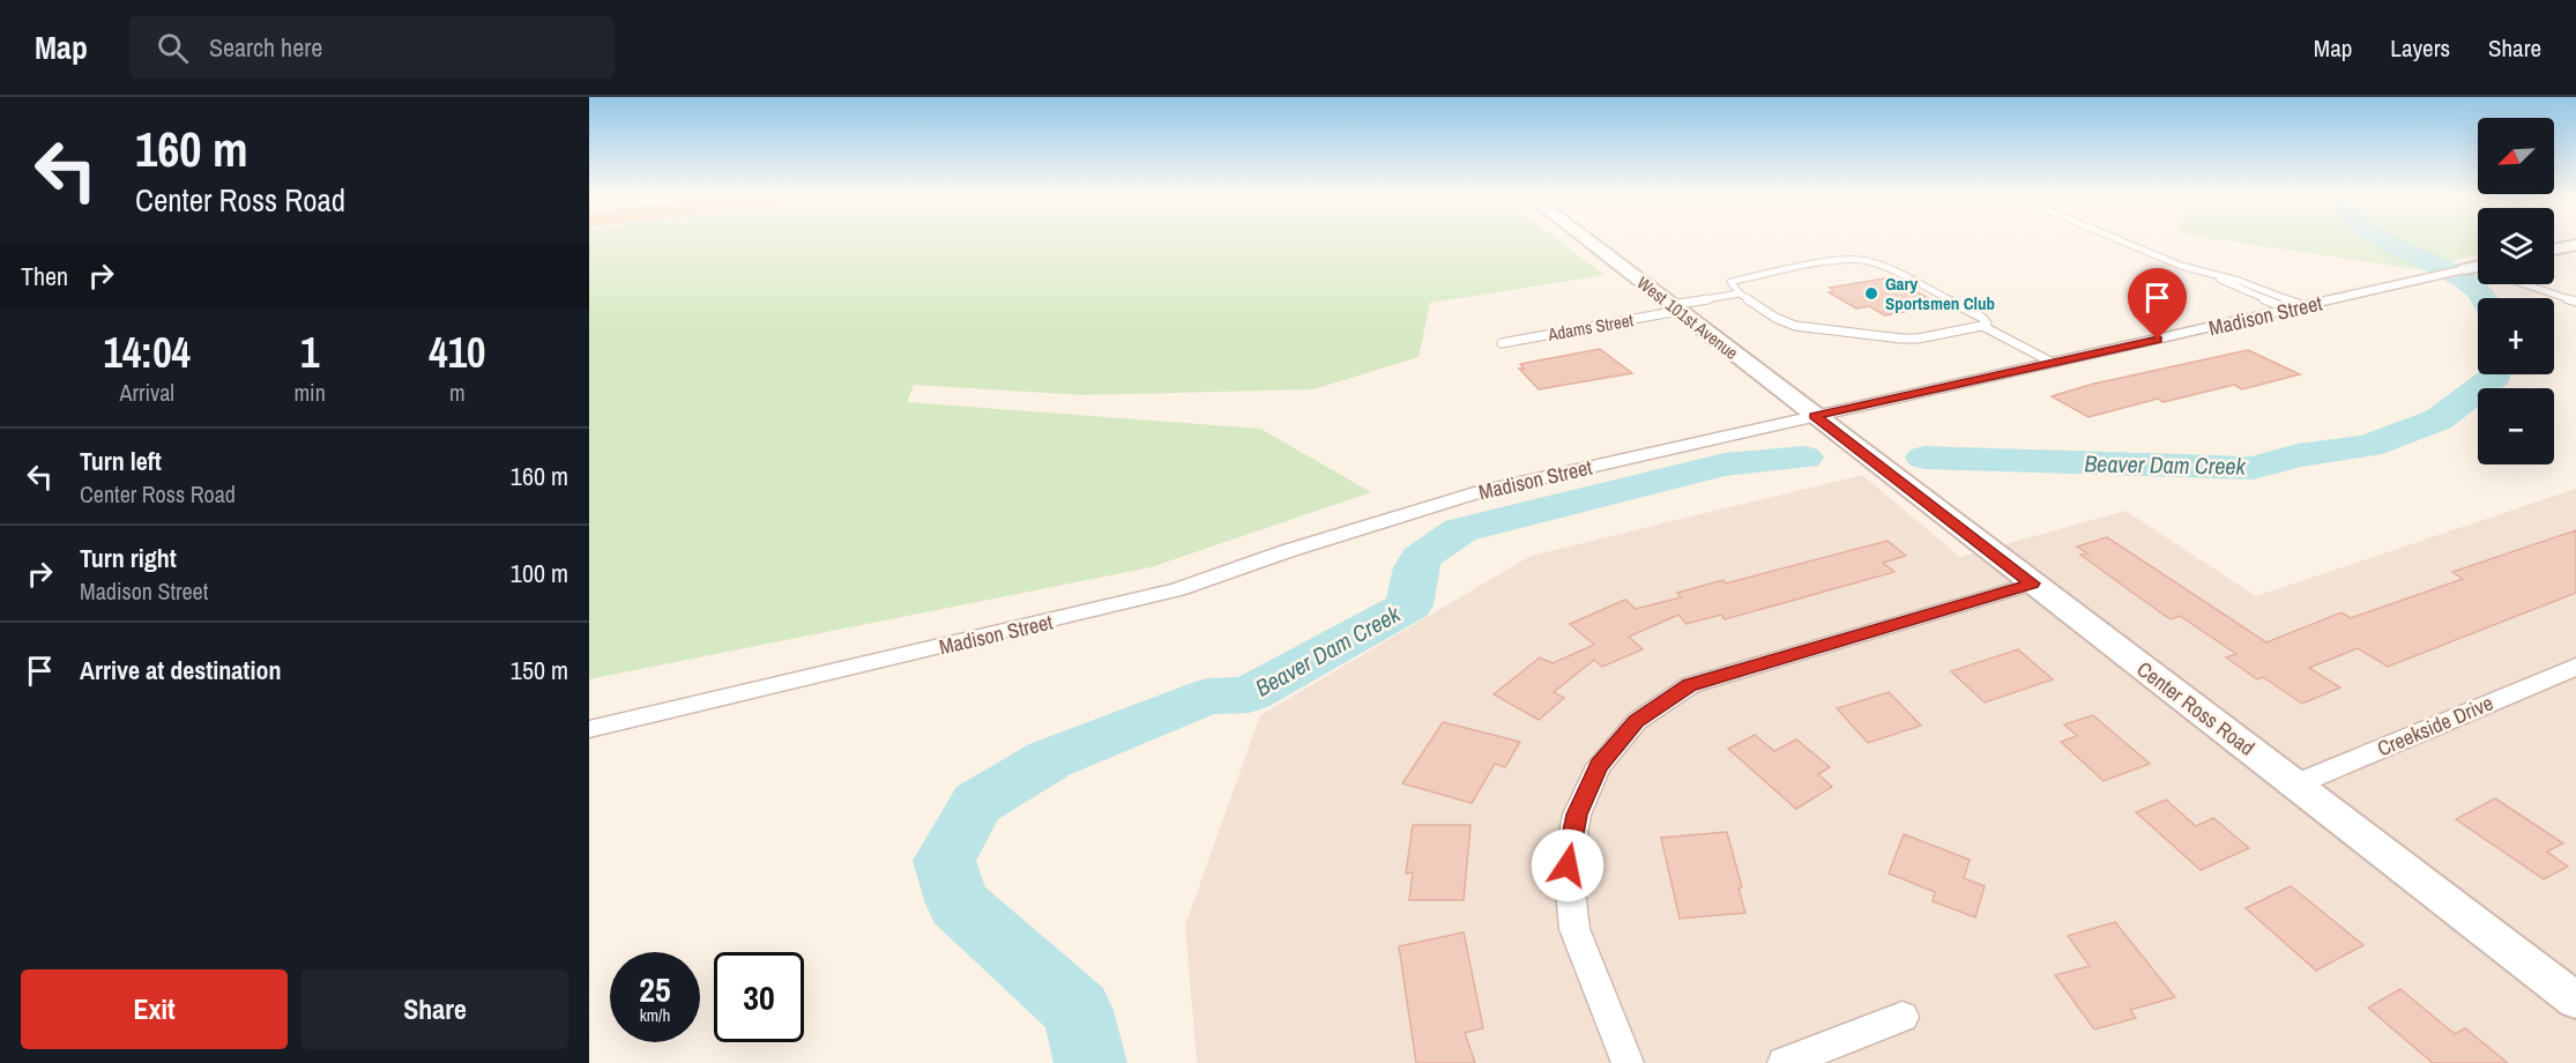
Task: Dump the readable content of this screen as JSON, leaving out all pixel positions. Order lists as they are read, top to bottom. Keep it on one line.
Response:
{"streets":{"street":["Madison Street","West 101st Avenue","Center Ross Road","Creekside Drive"],"lane":["Adams Street"]},"crossings":[["Madison Street","West 101st Avenue"],["Madison Street","Center Ross Road"],["West 101st Avenue","Adams Street"],["West 101st Avenue","Center Ross Road"],["Center Ross Road","Creekside Drive"]],"water":["Beaver Dam Creek"],"places":["Gary Sportsmen Club"],"north":"bottom left","page":{"header":"Map","search":"Search here","nav":["Map","Layers","Share"],"turn":["160 m","Center Ross Road"],"map_buttons":["+","−"],"then":"Then","eta":["14:04","Arrival","1","min","410","m"],"list":[{"name":"Turn left","note":"Center Ross Road","value":"160 m"},{"name":"Turn right","note":"Madison Street","value":"100 m"},{"name":"Arrive at destination","value":"150 m"}],"speed":"25 km/h","limit":"30","buttons":["Exit","Share"]}}
